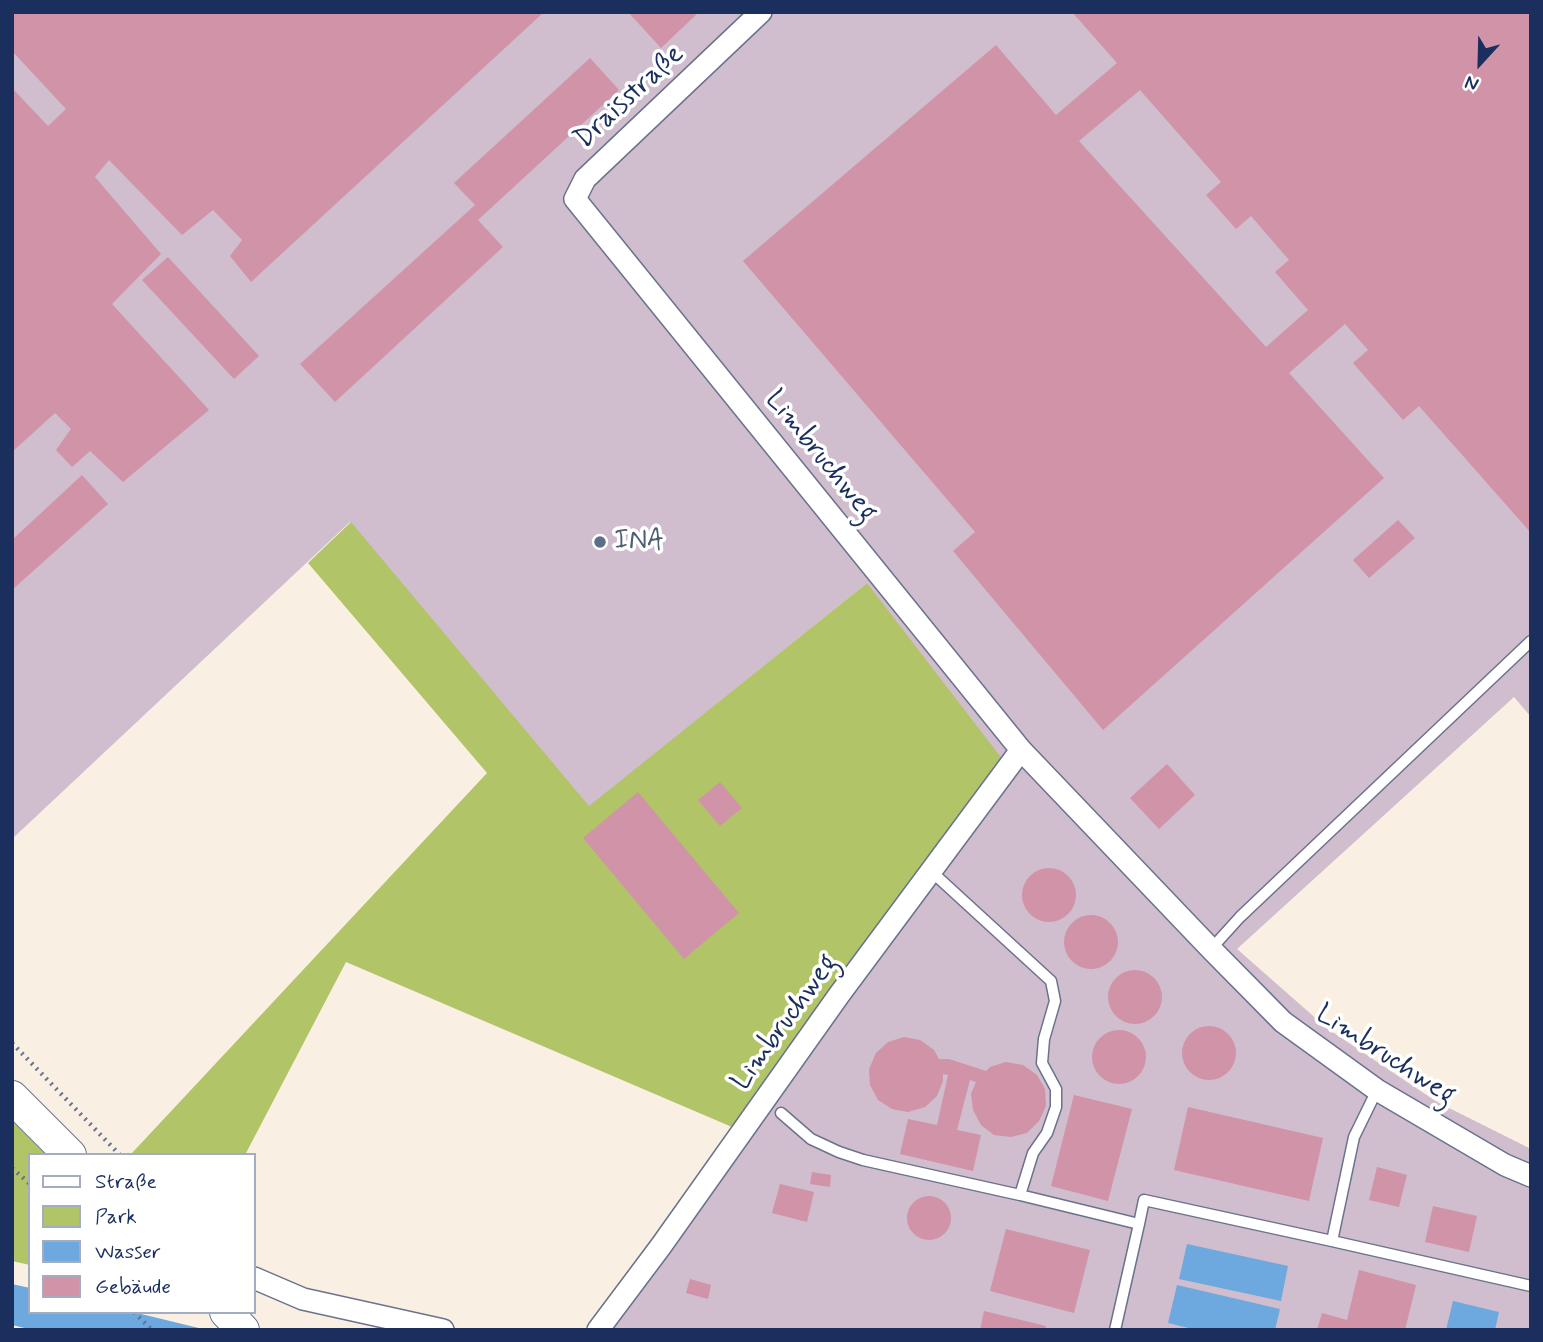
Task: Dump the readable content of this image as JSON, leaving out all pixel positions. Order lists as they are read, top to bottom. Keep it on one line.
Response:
{"streets":{"street":["Draisstraße","Limbruchweg"]},"crossings":[["Draisstraße","Limbruchweg"]],"places":["INA"],"legend":["Straße","Park","Wasser","Gebäude"],"north":"bottom"}
